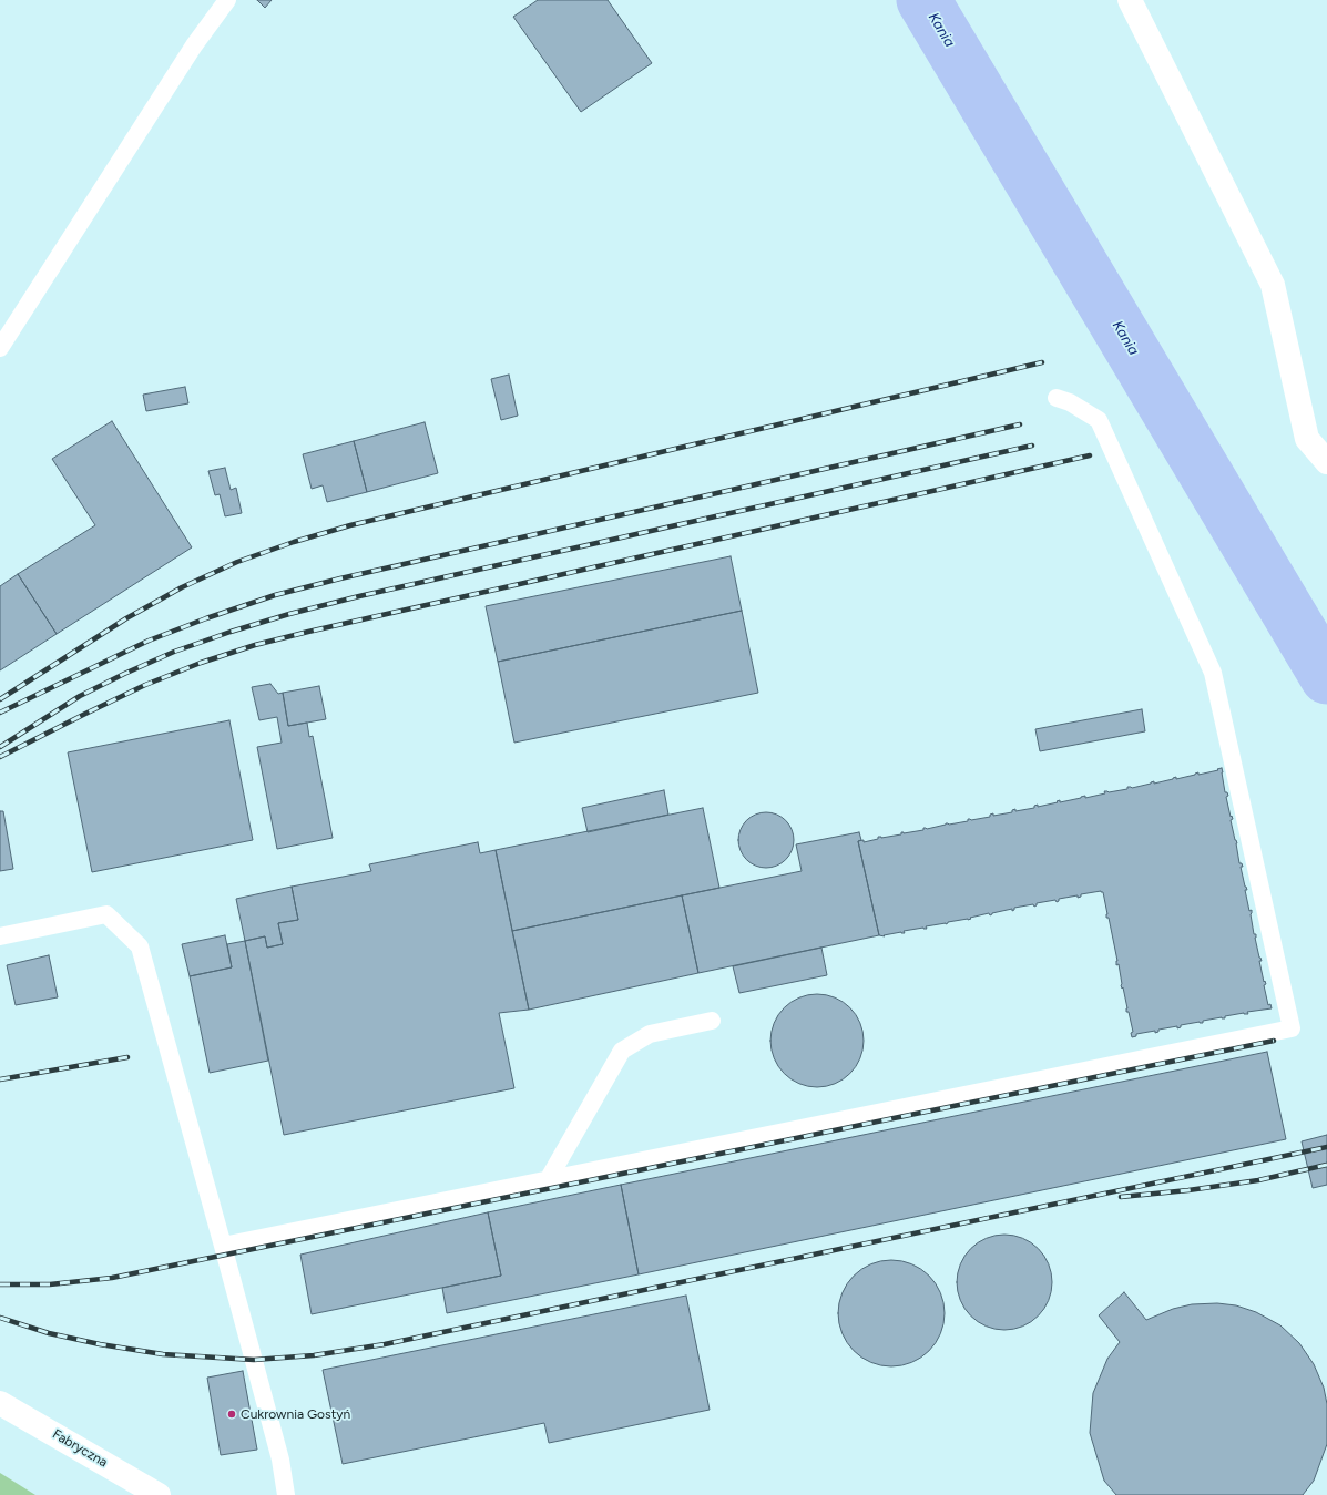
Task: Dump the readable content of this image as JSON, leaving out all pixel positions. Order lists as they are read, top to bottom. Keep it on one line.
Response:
{"streets":{"street":["Fabryczna"]},"water":["Kania"],"places":["Cukrownia Gostyń"]}
